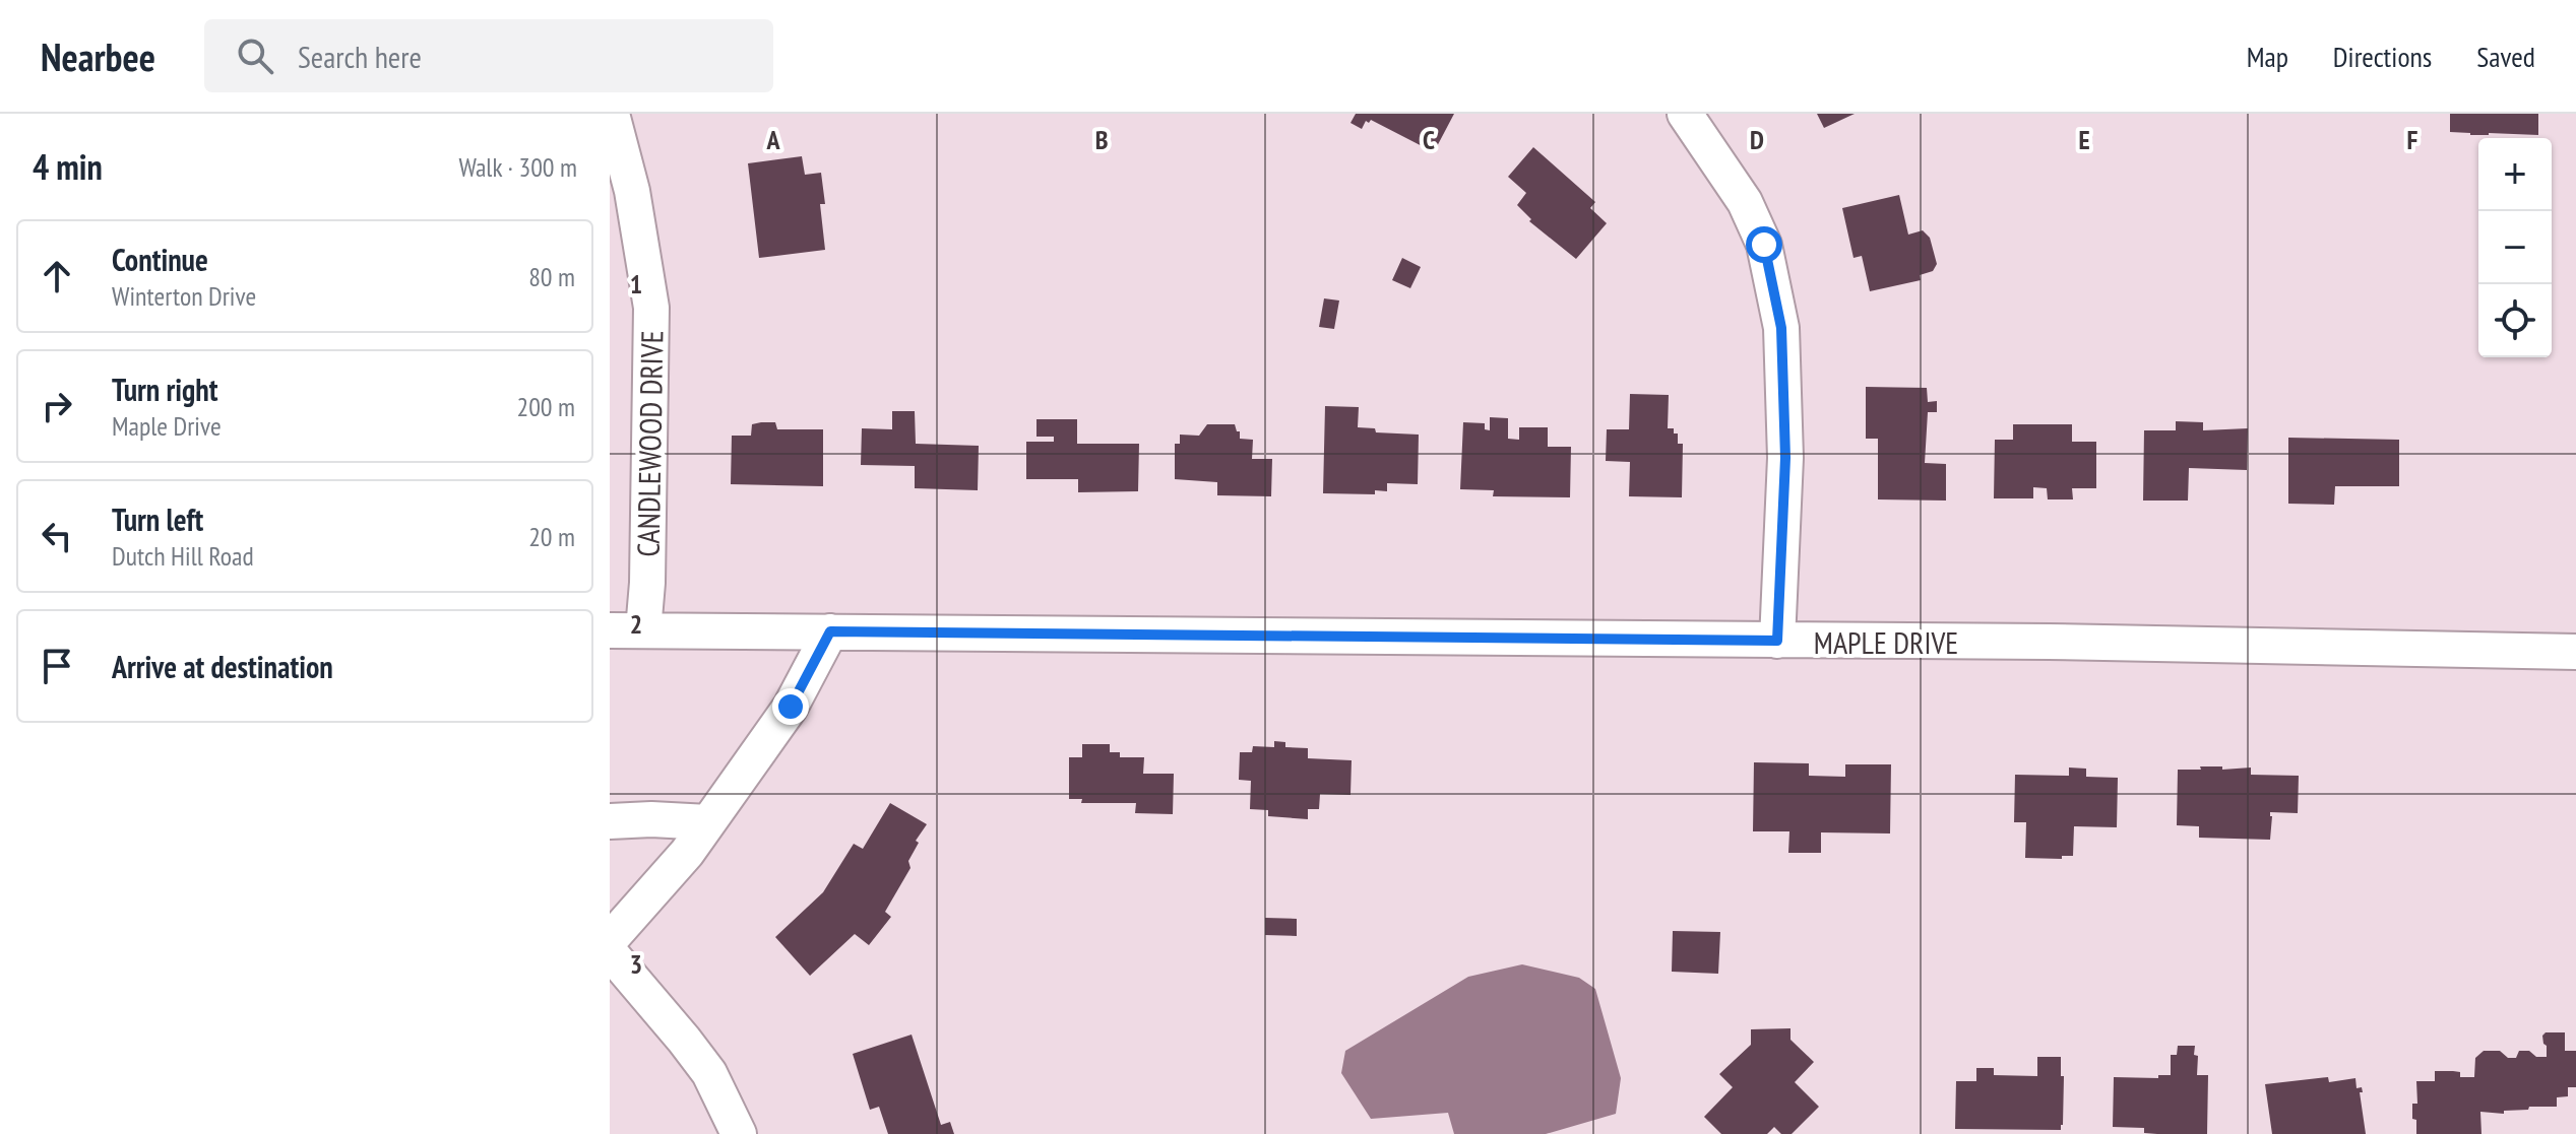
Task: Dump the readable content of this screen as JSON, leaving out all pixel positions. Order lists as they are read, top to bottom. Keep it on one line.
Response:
{"streets":{"street":["CANDLEWOOD DRIVE","MAPLE DRIVE"]},"crossings":[["CANDLEWOOD DRIVE","MAPLE DRIVE"]],"page":{"header":"Nearbee","search":"Search here","nav":["Map","Directions","Saved"],"heading":["4 min","Walk · 300 m"],"map_buttons":["+","−"],"list":[["Continue","Winterton Drive","80 m"],["Turn right","Maple Drive","200 m"],["Turn left","Dutch Hill Road","20 m"],"Arrive at destination"]},"grid":{"columns":["A","B","C","D","E","F"],"rows":["1","2","3"]}}
